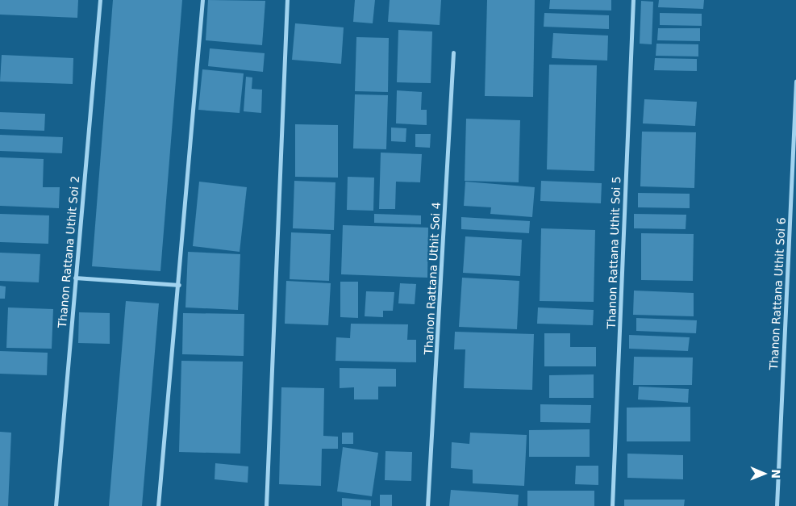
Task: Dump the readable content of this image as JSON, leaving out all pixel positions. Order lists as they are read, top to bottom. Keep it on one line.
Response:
{"streets":{"street":["Thanon Rattana Uthit Soi 2","Thanon Rattana Uthit Soi 5","Thanon Rattana Uthit Soi 4","Thanon Rattana Uthit Soi 6"]},"north":"right"}
